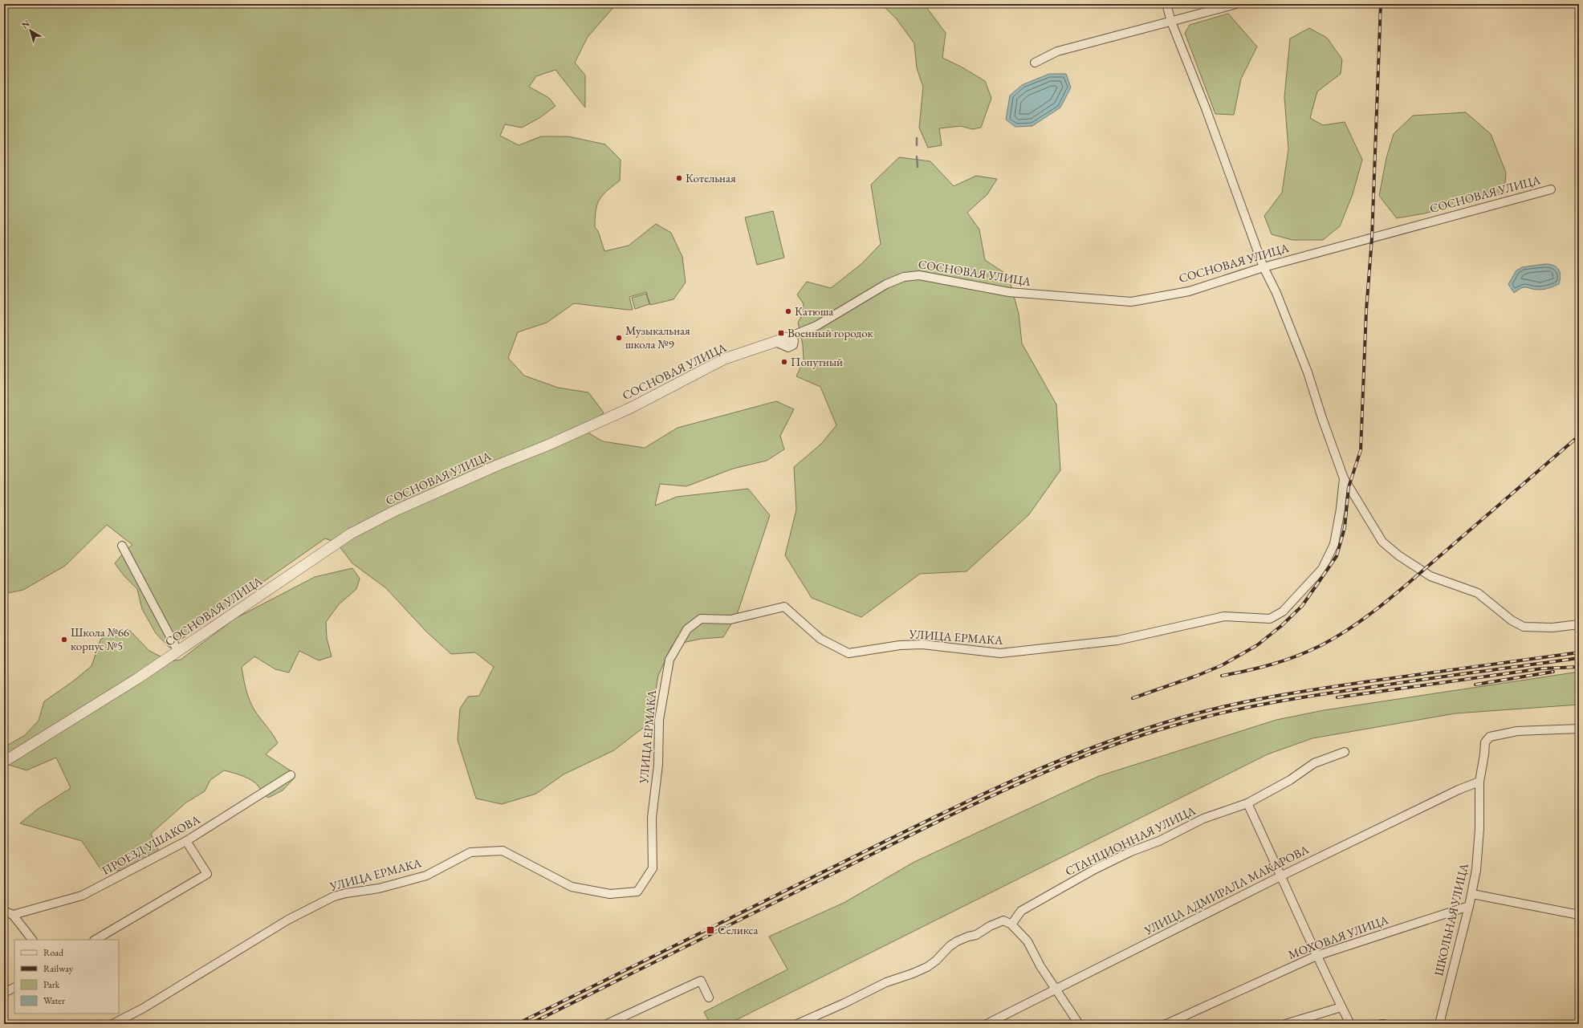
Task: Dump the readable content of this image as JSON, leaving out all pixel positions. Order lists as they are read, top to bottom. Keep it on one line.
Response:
{"streets":{"street":["СОСНОВАЯ УЛИЦА","УЛИЦА ЕРМАКА","СТАНЦИОННАЯ УЛИЦА","ПРОЕЗД УШАКОВА","УЛИЦА АДМИРАЛА МАКАРОВА","ШКОЛЬНАЯ УЛИЦА","МОХОВАЯ УЛИЦА"]},"crossings":[["УЛИЦА АДМИРАЛА МАКАРОВА","ШКОЛЬНАЯ УЛИЦА"],["ШКОЛЬНАЯ УЛИЦА","МОХОВАЯ УЛИЦА"]],"places":{"other":["Котельная","Катюша","Музыкальная школа №9","Попутный","Школа №66 корпус №5"],"transit":["Военный городок","Селикса"]},"legend":["Road","Railway","Park","Water"],"north":"top left"}
